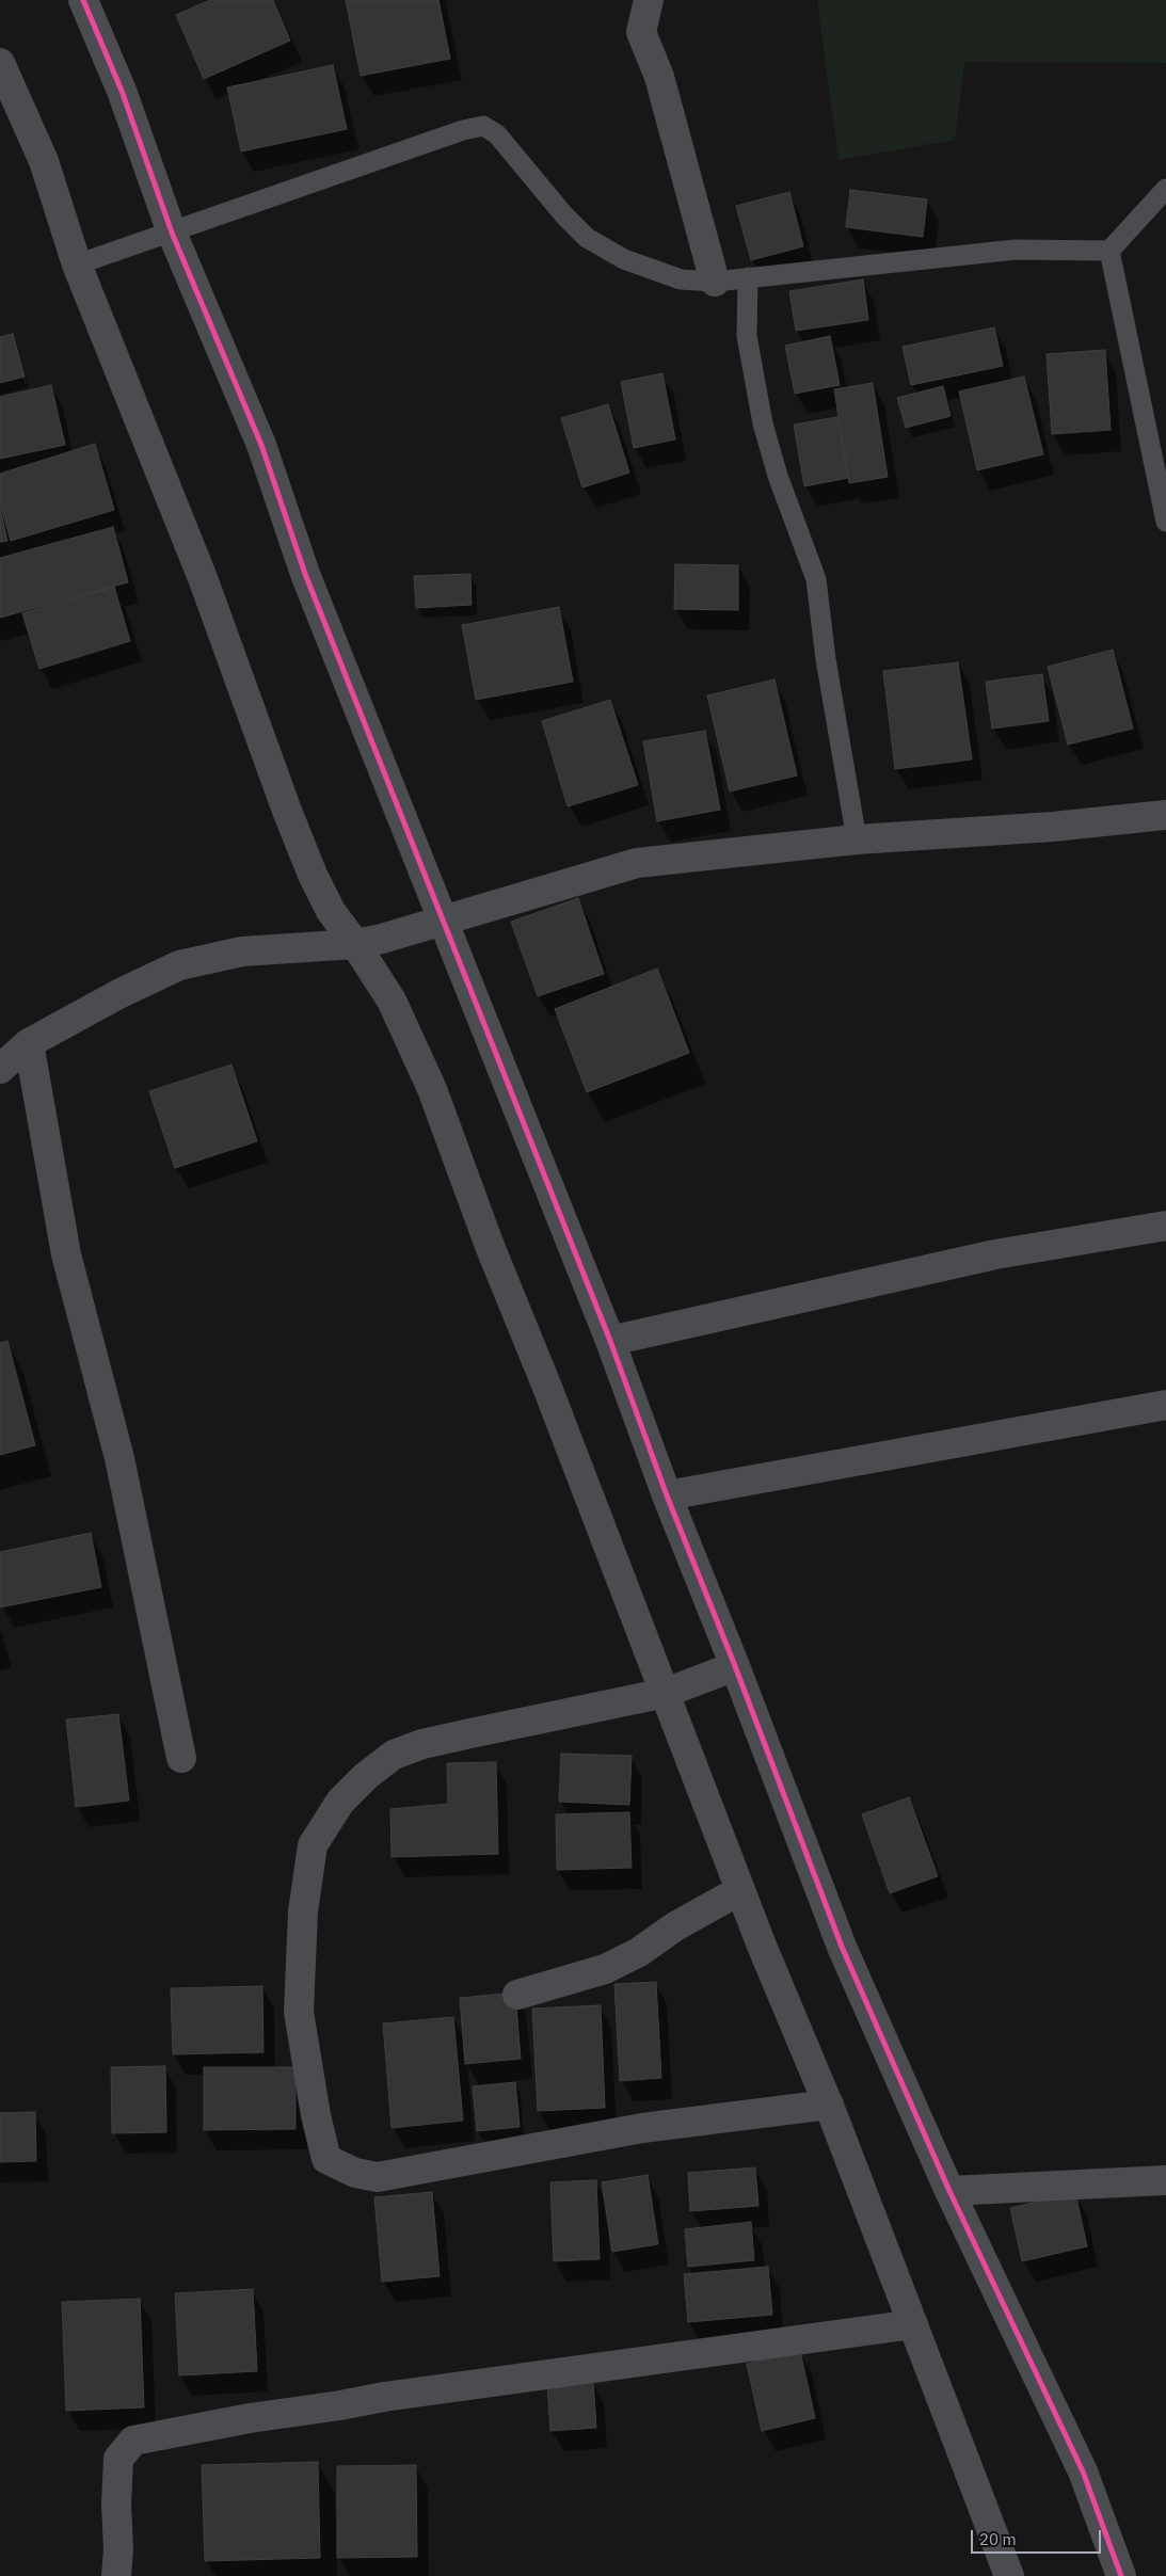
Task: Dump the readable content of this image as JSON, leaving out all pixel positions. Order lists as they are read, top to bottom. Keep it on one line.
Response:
{"scale_bar":"20 m"}
